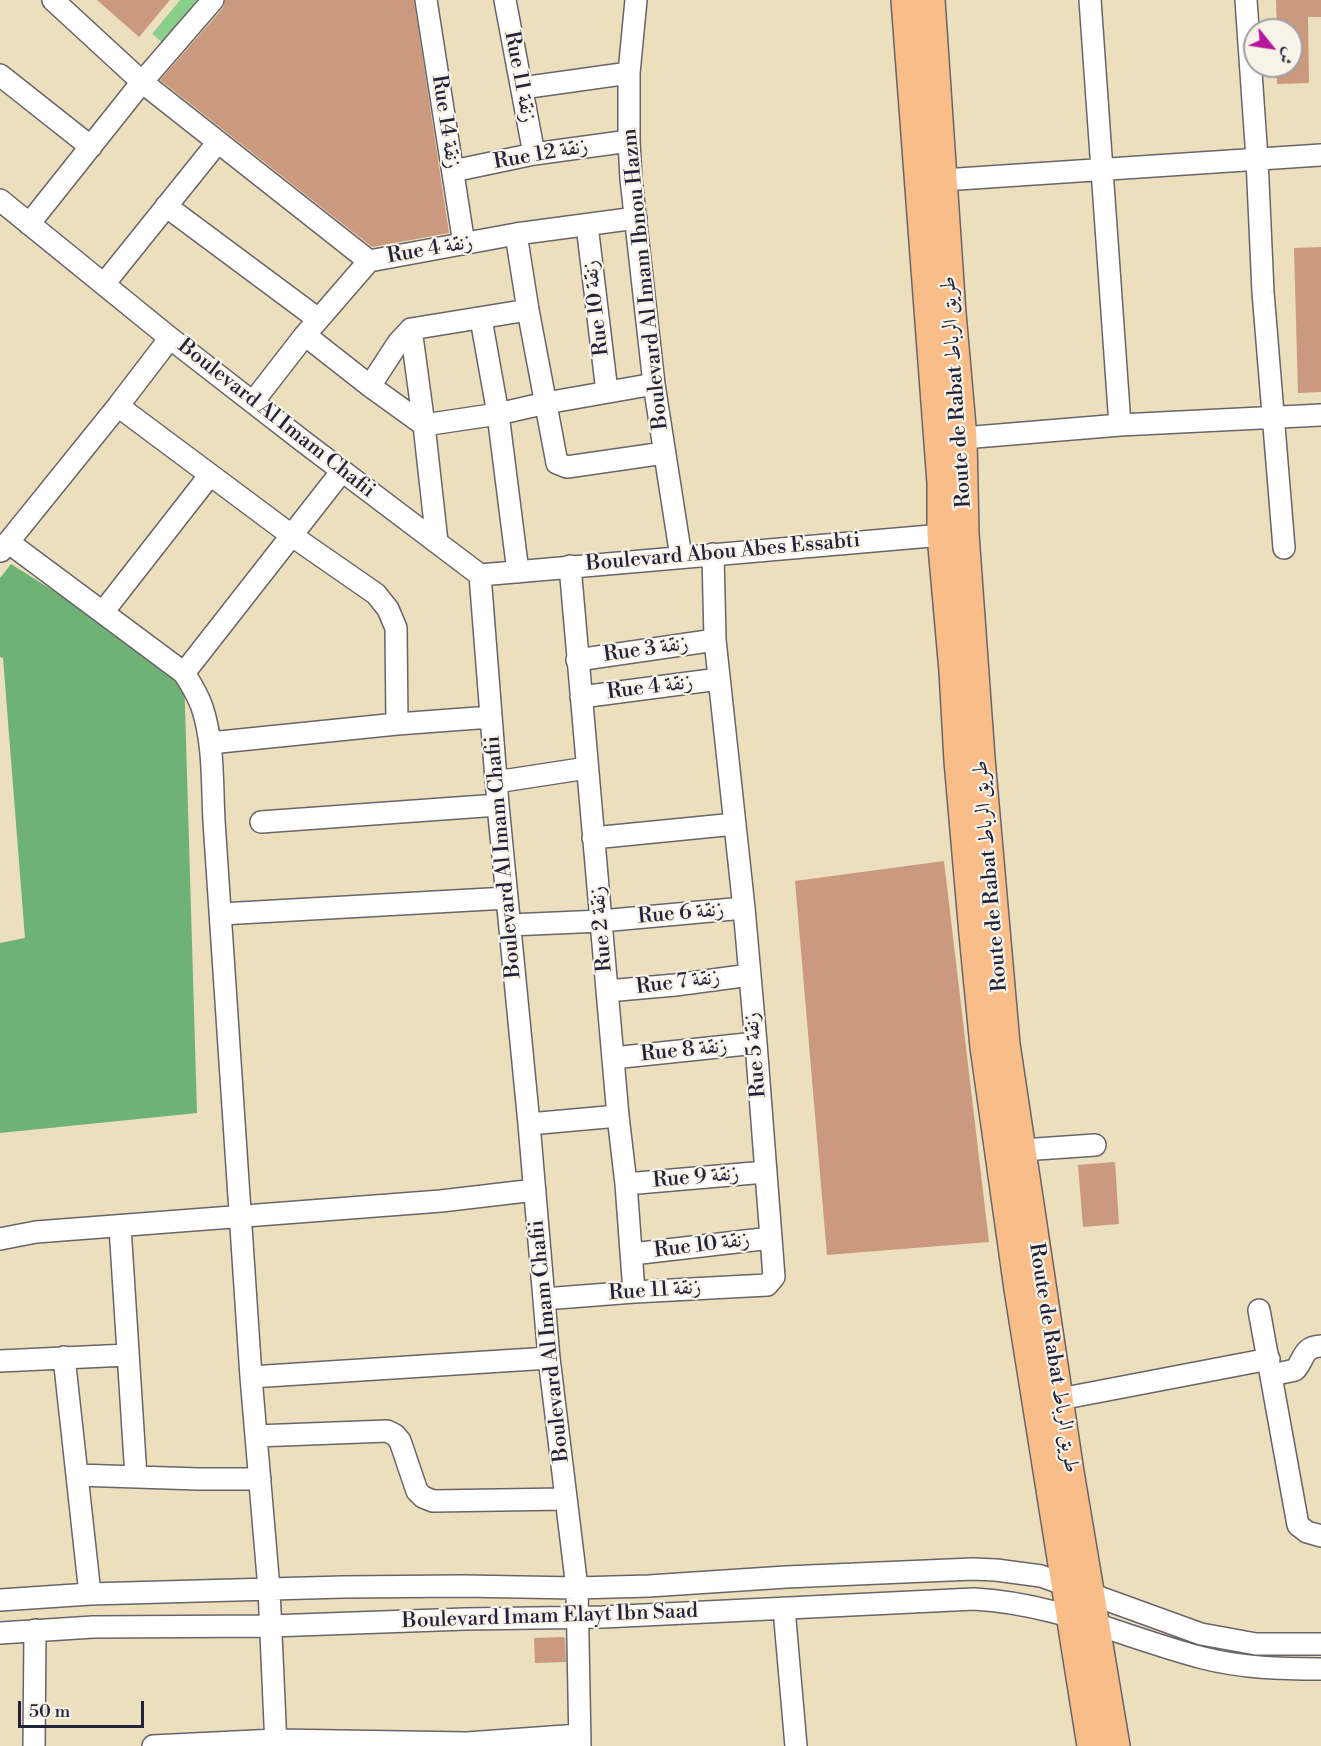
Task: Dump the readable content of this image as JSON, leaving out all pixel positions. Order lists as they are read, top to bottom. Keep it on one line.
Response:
{"streets":{"main road":["Route de Rabat طريق الرباط"],"street":["Rue 11 زنقة","Rue 14 زنقة","Rue 12 زنقة","Rue 4 زنقة","Boulevard Al Imam Ibnou Hazm","Rue 10 زنقة","Boulevard Al Imam Chafii","Boulevard Abou Abes Essabti","Rue 3 زنقة","Rue 6 زنقة","Rue 2 زنقة","Rue 7 زنقة","Rue 8 زنقة","Rue 5 زنقة","Rue 9 زنقة","Boulevard Imam Elayt Ibn Saad"]},"crossings":[["Rue 11 زنقة","Rue 12 زنقة"],["Rue 11 زنقة","Boulevard Al Imam Chafii"],["Rue 11 زنقة","Rue 2 زنقة"],["Rue 11 زنقة","Rue 5 زنقة"],["Rue 14 زنقة","Rue 12 زنقة"],["Rue 14 زنقة","Rue 4 زنقة"],["Rue 12 زنقة","Boulevard Al Imam Ibnou Hazm"],["Rue 4 زنقة","Boulevard Al Imam Ibnou Hazm"],["Rue 4 زنقة","Rue 10 زنقة"],["Rue 4 زنقة","Boulevard Al Imam Chafii"],["Rue 4 زنقة","Rue 2 زنقة"],["Rue 4 زنقة","Rue 5 زنقة"],["Boulevard Al Imam Ibnou Hazm","Boulevard Abou Abes Essabti"],["Rue 10 زنقة","Rue 2 زنقة"],["Rue 10 زنقة","Rue 5 زنقة"],["Route de Rabat طريق الرباط","Boulevard Abou Abes Essabti"],["Route de Rabat طريق الرباط","Boulevard Imam Elayt Ibn Saad"],["Boulevard Al Imam Chafii","Boulevard Abou Abes Essabti"],["Boulevard Al Imam Chafii","Rue 6 زنقة"],["Boulevard Al Imam Chafii","Boulevard Imam Elayt Ibn Saad"],["Boulevard Abou Abes Essabti","Rue 2 زنقة"],["Boulevard Abou Abes Essabti","Rue 5 زنقة"],["Rue 3 زنقة","Rue 2 زنقة"],["Rue 3 زنقة","Rue 5 زنقة"],["Rue 6 زنقة","Rue 2 زنقة"],["Rue 6 زنقة","Rue 5 زنقة"],["Rue 2 زنقة","Rue 7 زنقة"],["Rue 2 زنقة","Rue 8 زنقة"],["Rue 2 زنقة","Rue 9 زنقة"],["Rue 7 زنقة","Rue 5 زنقة"],["Rue 8 زنقة","Rue 5 زنقة"],["Rue 5 زنقة","Rue 9 زنقة"]],"scale_bar":"50 m","north":"bottom right"}
